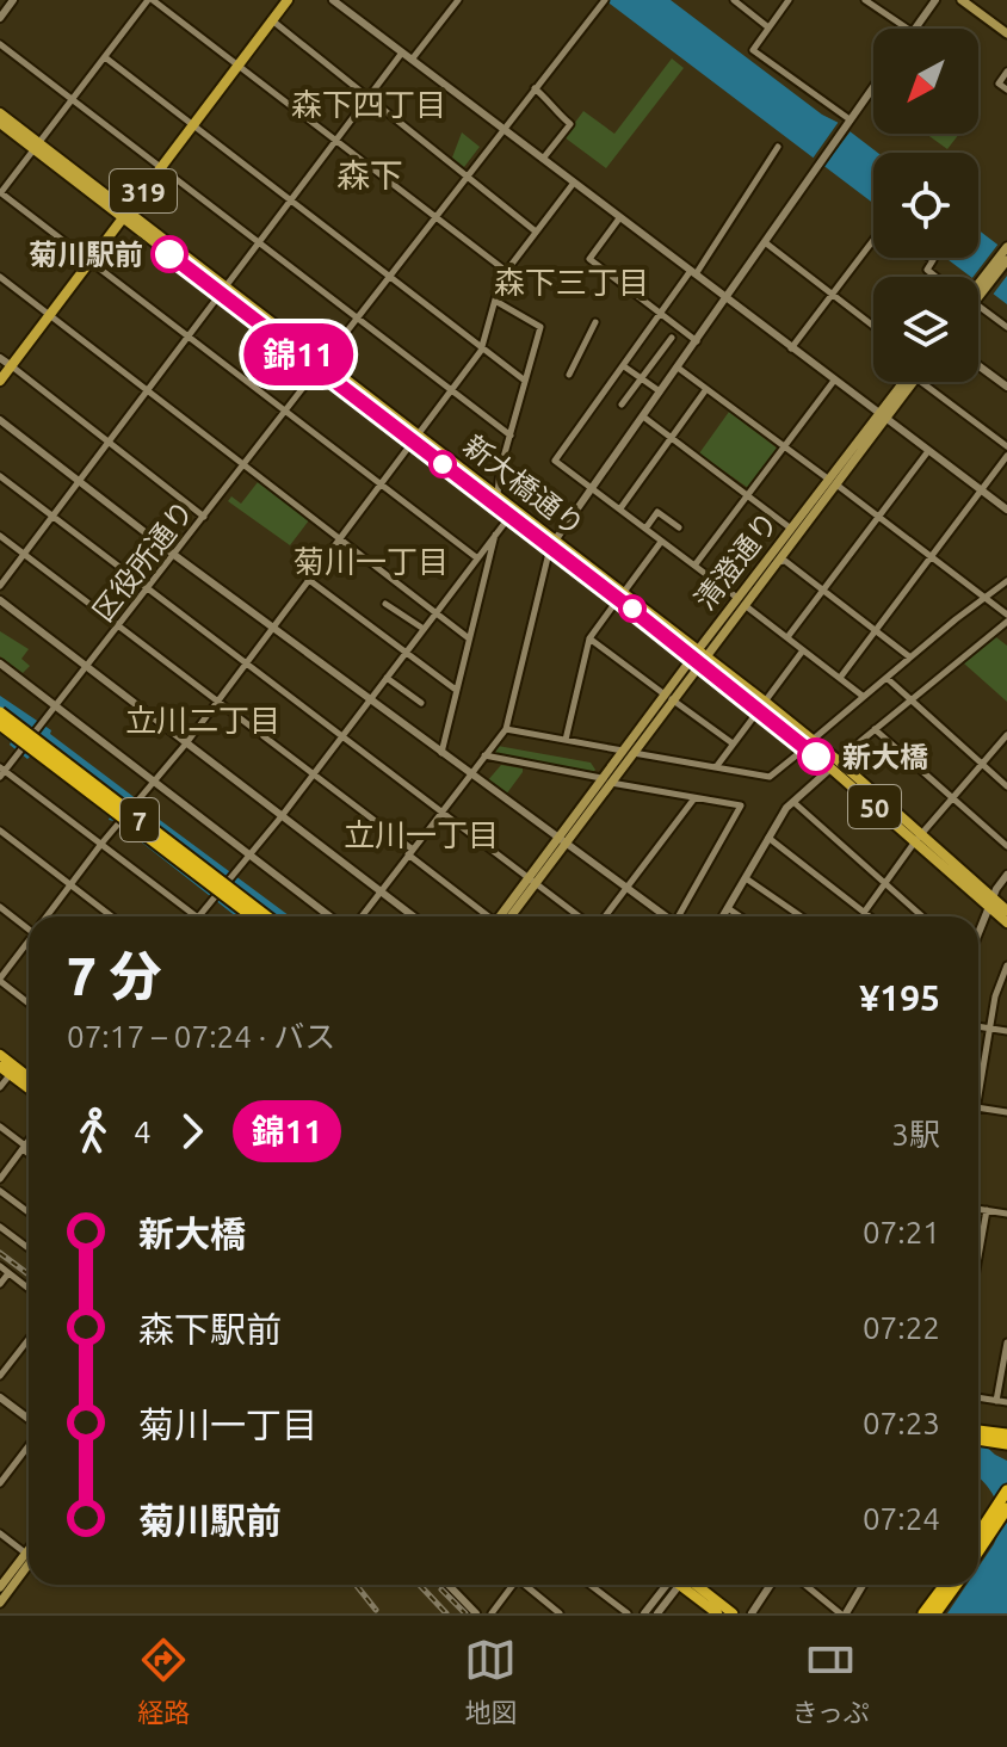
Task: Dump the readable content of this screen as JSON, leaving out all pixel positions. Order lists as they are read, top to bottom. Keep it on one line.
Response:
{"streets":{"highway":["7"],"main road":["319","新大橋通り","清澄通り","50"],"street":["区役所通り"]},"crossings":[["319","新大橋通り"],["新大橋通り","区役所通り"],["新大橋通り","清澄通り"]],"districts":["森下四丁目","森下","森下三丁目","菊川一丁目","立川二丁目","立川一丁目"],"places":["菊川駅前","新大橋"],"lines":["bus line 錦11"],"north":"bottom left","page":{"on_map":"錦11","heading":["7 分","07:17 – 07:24 · バス","¥195"],"legs":["4","錦11","3駅"],"list":[{"name":"新大橋","value":"07:21"},{"name":"森下駅前","value":"07:22"},{"name":"菊川一丁目","value":"07:23"},{"name":"菊川駅前","value":"07:24"}],"tabs":["経路","地図","きっぷ"]}}
